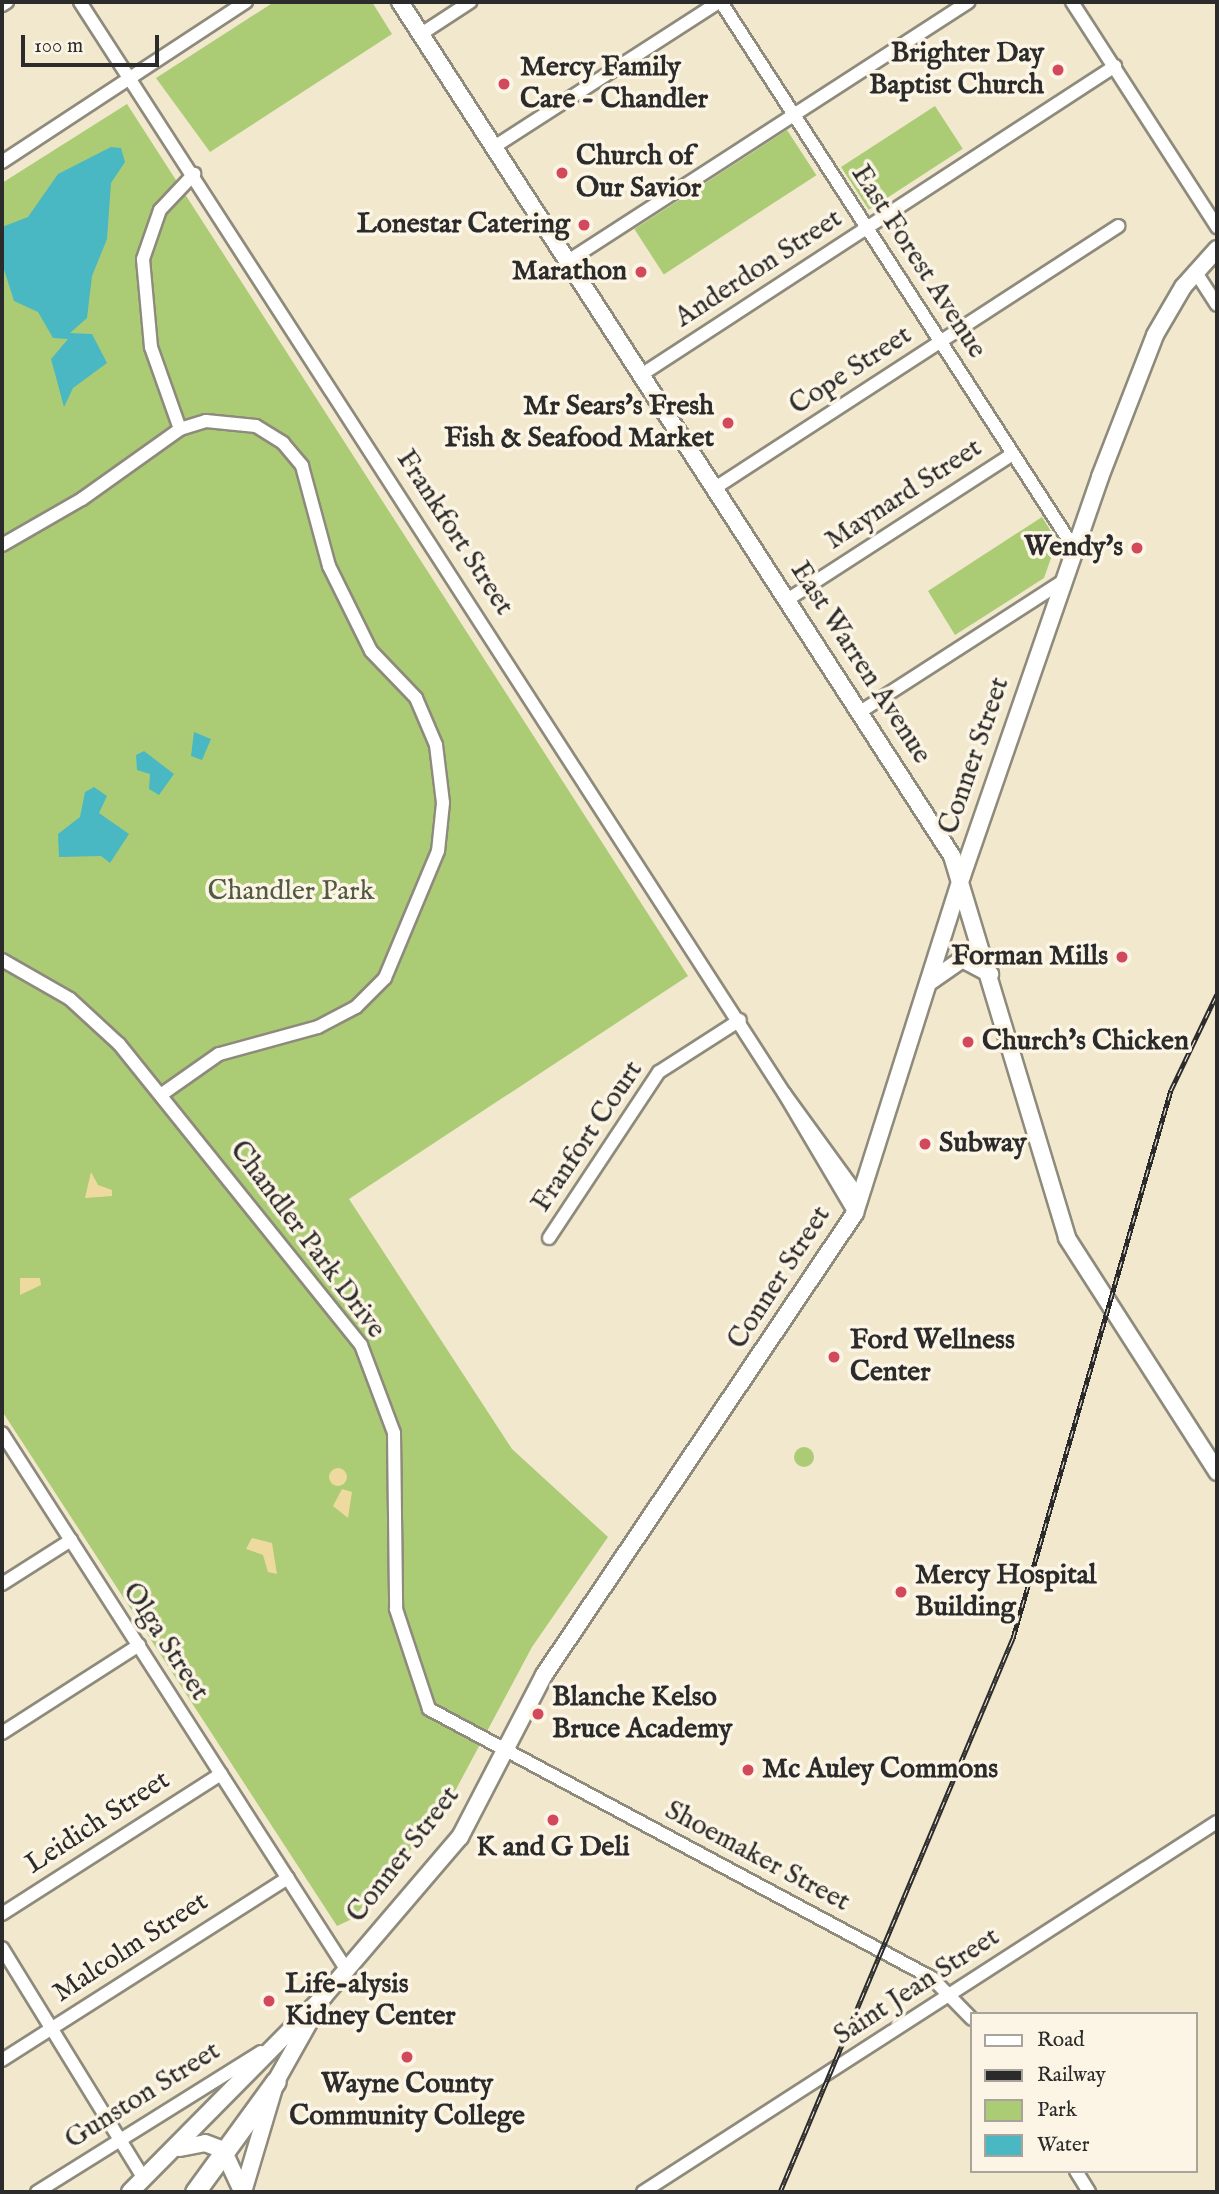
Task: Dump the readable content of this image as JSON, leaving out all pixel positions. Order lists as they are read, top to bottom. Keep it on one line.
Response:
{"streets":{"main road":["East Warren Avenue","Conner Street"],"street":["East Forest Avenue","Anderdon Street","Cope Street","Maynard Street","Frankfort Street","Franfort Court","Chandler Park Drive","Olga Street","Leidich Street","Shoemaker Street","Malcolm Street","Saint Jean Street","Gunston Street"]},"crossings":[["East Forest Avenue","Anderdon Street"],["East Forest Avenue","Cope Street"],["East Forest Avenue","Maynard Street"],["East Forest Avenue","Conner Street"],["Anderdon Street","East Warren Avenue"],["Cope Street","East Warren Avenue"],["Maynard Street","East Warren Avenue"],["Frankfort Street","Conner Street"],["Frankfort Street","Franfort Court"],["East Warren Avenue","Conner Street"],["Conner Street","Chandler Park Drive"],["Conner Street","Olga Street"],["Conner Street","Shoemaker Street"],["Conner Street","Gunston Street"],["Chandler Park Drive","Shoemaker Street"],["Olga Street","Leidich Street"],["Olga Street","Malcolm Street"],["Shoemaker Street","Saint Jean Street"]],"parks":["Chandler Park"],"places":["Brighter Day Baptist Church","Mercy Family Care - Chandler","Church of Our Savior","Lonestar Catering","Marathon","Mr Sears's Fresh Fish & Seafood Market","Wendy's","Forman Mills","Church's Chicken","Subway","Ford Wellness Center","Mercy Hospital Building","Blanche Kelso Bruce Academy","Mc Auley Commons","K and G Deli","Life-alysis Kidney Center","Wayne County Community College"],"legend":["Road","Railway","Park","Water"],"scale_bar":"100 m"}
